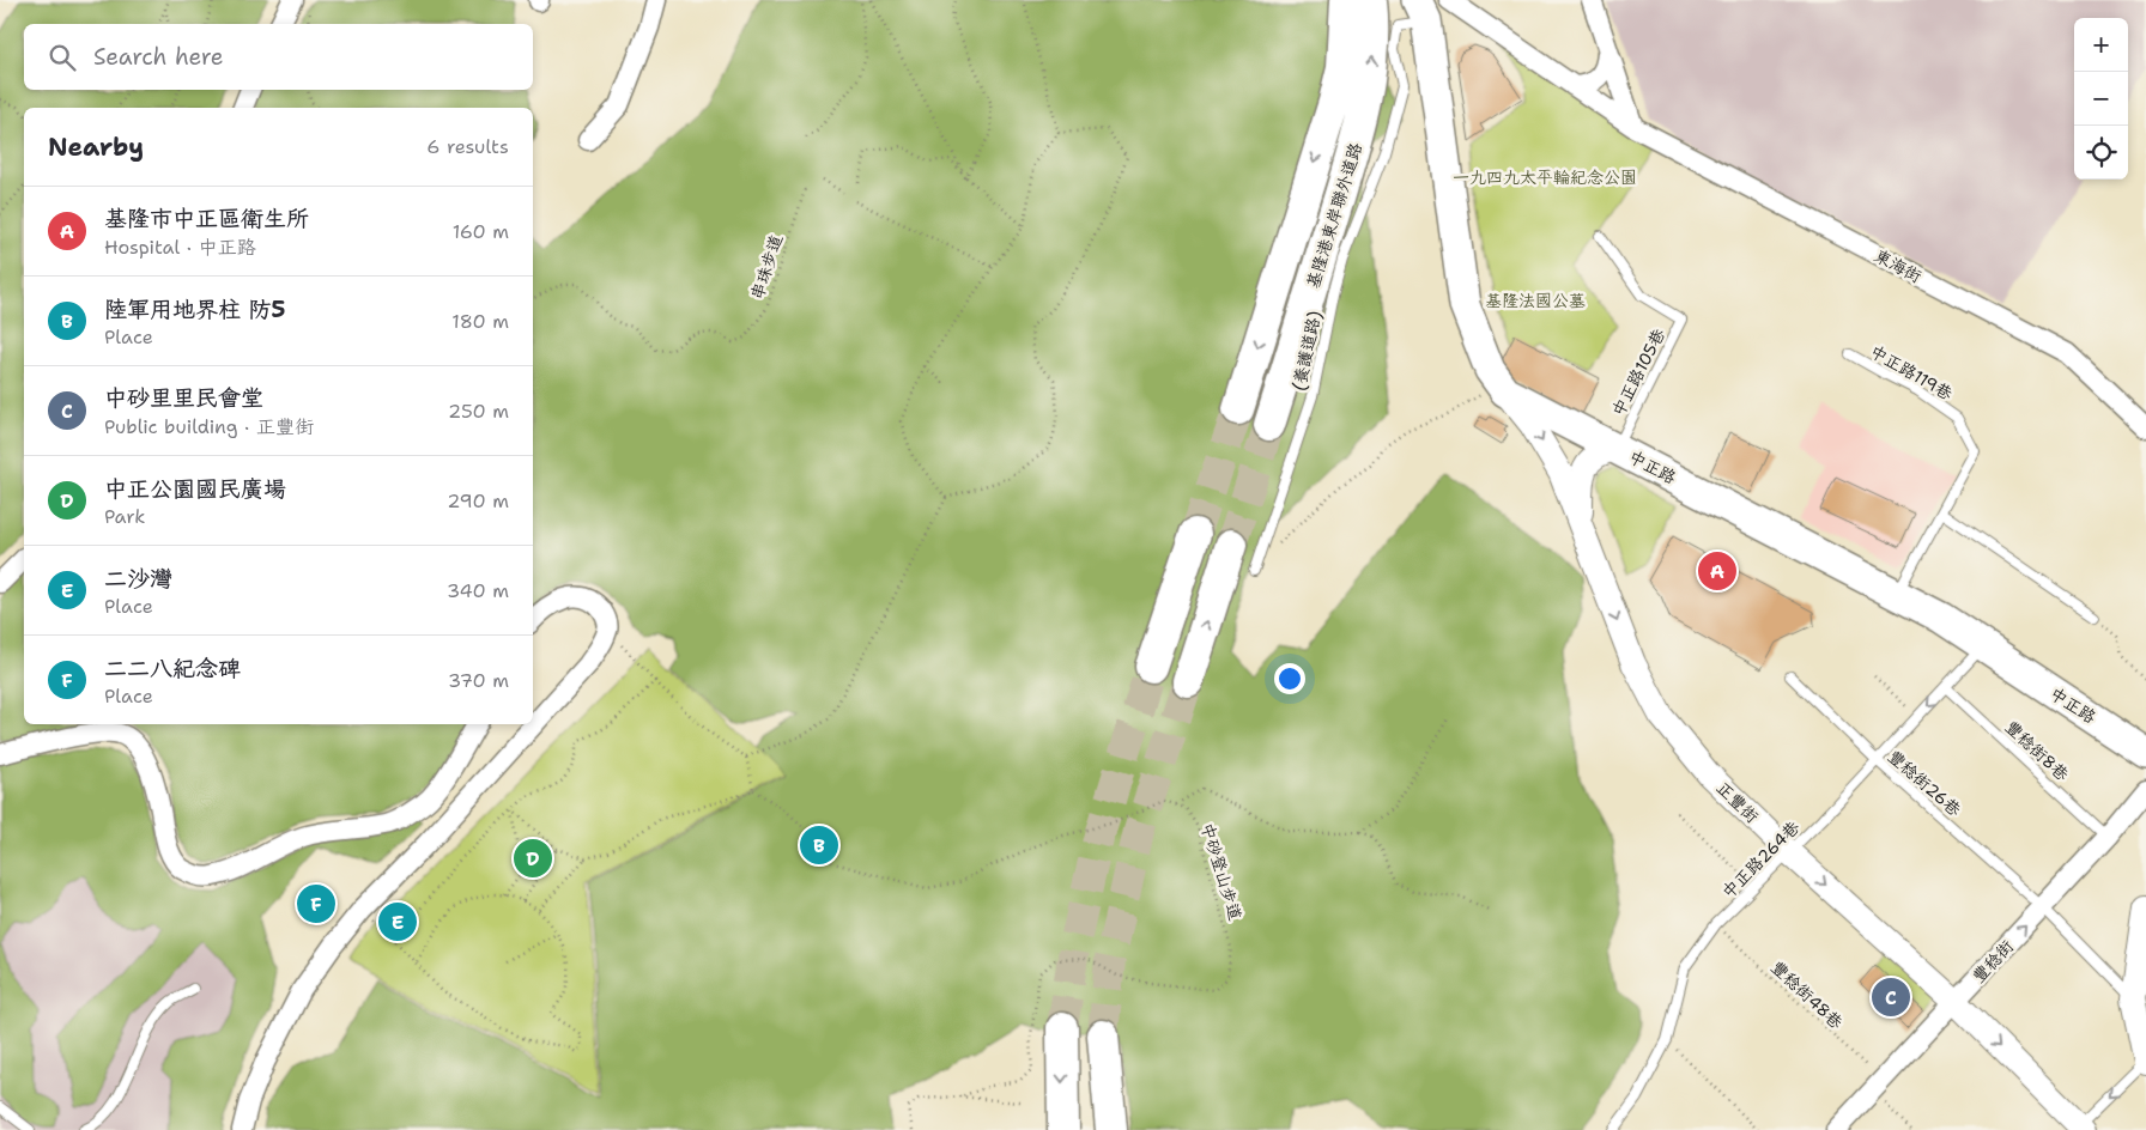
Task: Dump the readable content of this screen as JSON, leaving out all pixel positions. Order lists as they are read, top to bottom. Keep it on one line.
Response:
{"streets":{"highway":["基隆港東岸聯外道路"],"main road":["中正路"],"street":["東海街","正豐街","豐稔街"],"lane":["(養護道路)","中正路105巷","中正路119巷","豐稔街8巷","豐稔街26巷","中正路264巷"],"path":["串珠步道","中砂登山步道","豐稔街48巷"]},"crossings":[["中正路105巷","中正路"],["中正路119巷","中正路"],["中正路","正豐街"],["中正路","中正路264巷"],["豐稔街8巷","中正路264巷"],["豐稔街8巷","豐稔街"],["豐稔街26巷","中正路264巷"],["豐稔街26巷","豐稔街"],["正豐街","中正路264巷"],["正豐街","豐稔街"],["中正路264巷","豐稔街48巷"],["豐稔街","豐稔街48巷"]],"one_way":["正豐街"],"parks":["一九四九太平輪紀念公園","基隆法國公墓"],"page":{"map_buttons":["+","−"],"search":"Search here","heading":["Nearby","6 results"],"list":[{"mark":"A","name":"基隆市中正區衛生所","note":"Hospital · 中正路","value":"160 m"},{"mark":"B","name":"陸軍用地界柱 防5","note":"Place","value":"180 m"},{"mark":"C","name":"中砂里里民會堂","note":"Public building · 正豐街","value":"250 m"},{"mark":"D","name":"中正公園國民廣場","note":"Park","value":"290 m"},{"mark":"E","name":"二沙灣","note":"Place","value":"340 m"},{"mark":"F","name":"二二八紀念碑","note":"Place","value":"370 m"}],"pins":["A","B","D","F","E","C"]}}
